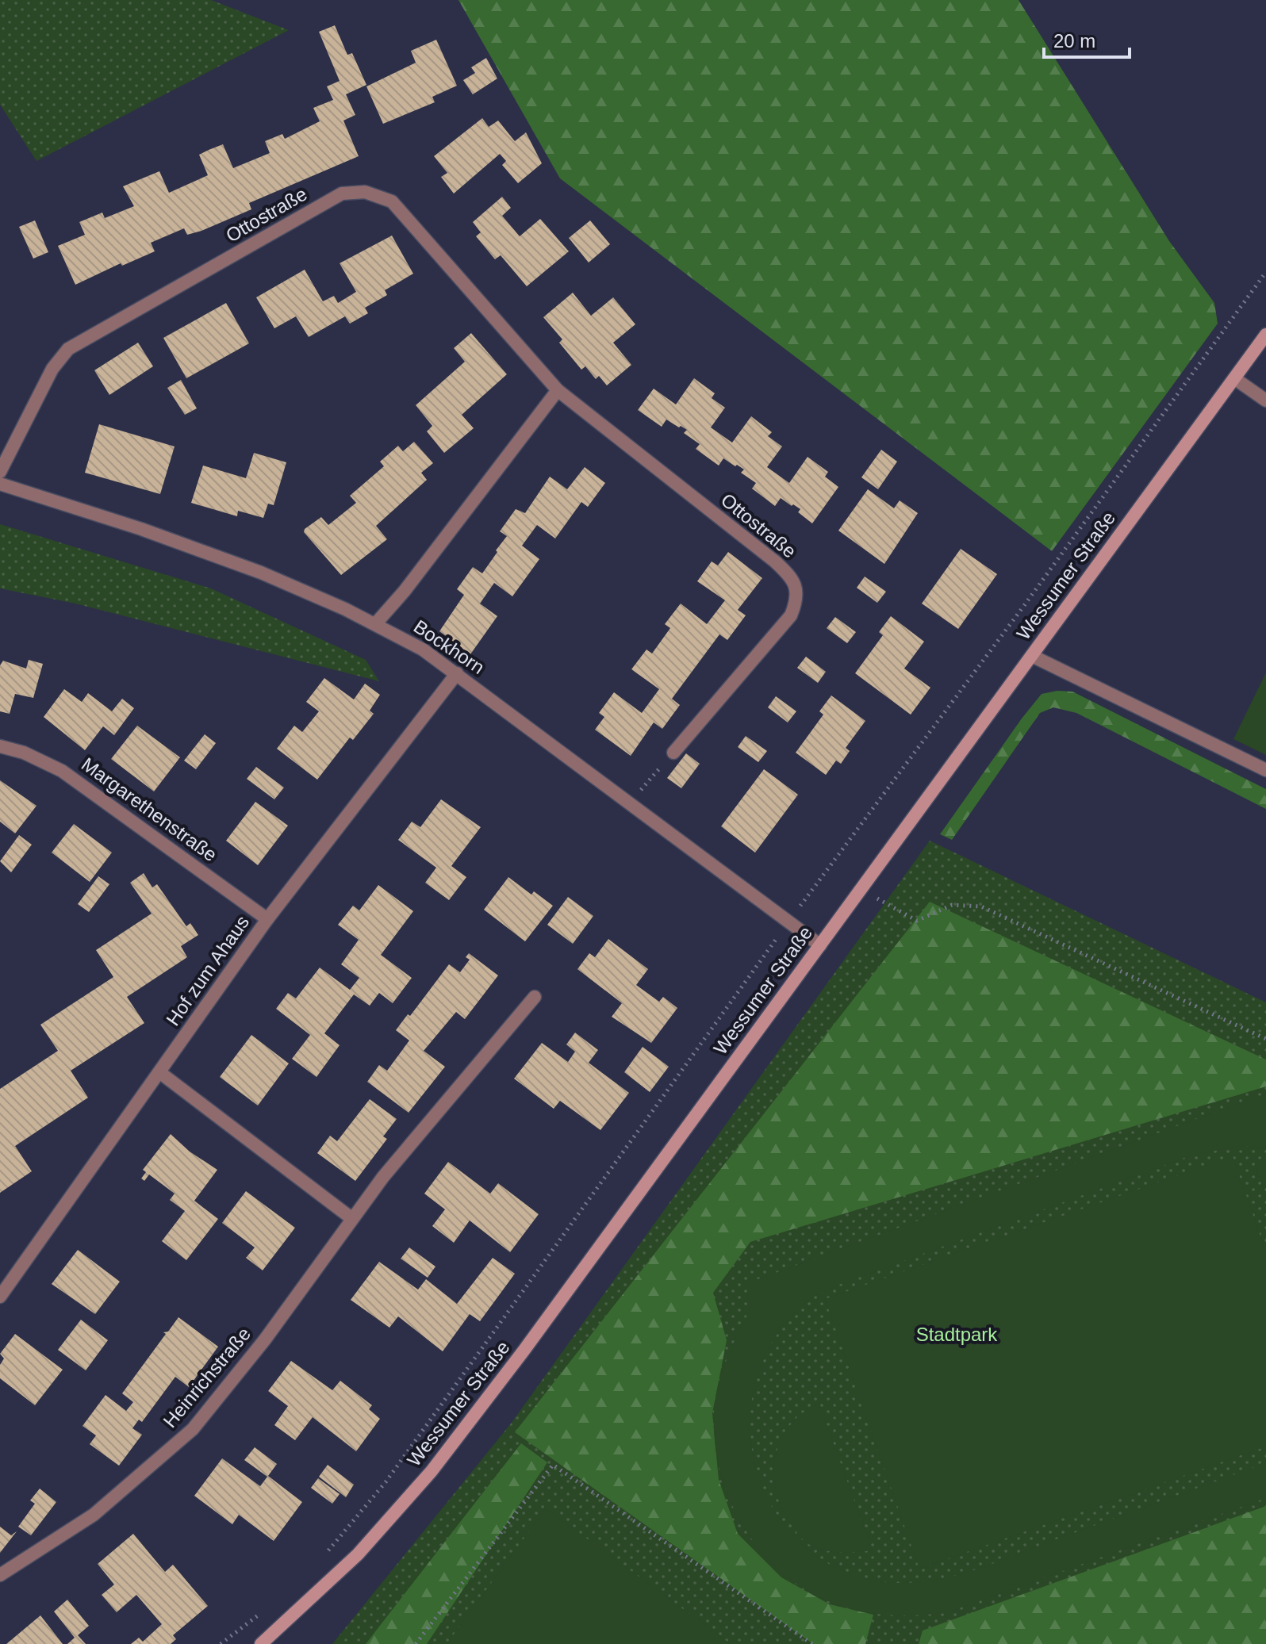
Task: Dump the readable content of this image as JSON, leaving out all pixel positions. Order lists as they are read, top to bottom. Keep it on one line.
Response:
{"streets":{"main road":["Wessumer Straße"],"street":["Ottostraße","Bockhorn","Margarethenstraße","Hof zum Ahaus","Heinrichstraße"]},"crossings":[["Wessumer Straße","Bockhorn"],["Bockhorn","Hof zum Ahaus"],["Margarethenstraße","Hof zum Ahaus"]],"parks":["Stadtpark"],"scale_bar":"20 m"}
